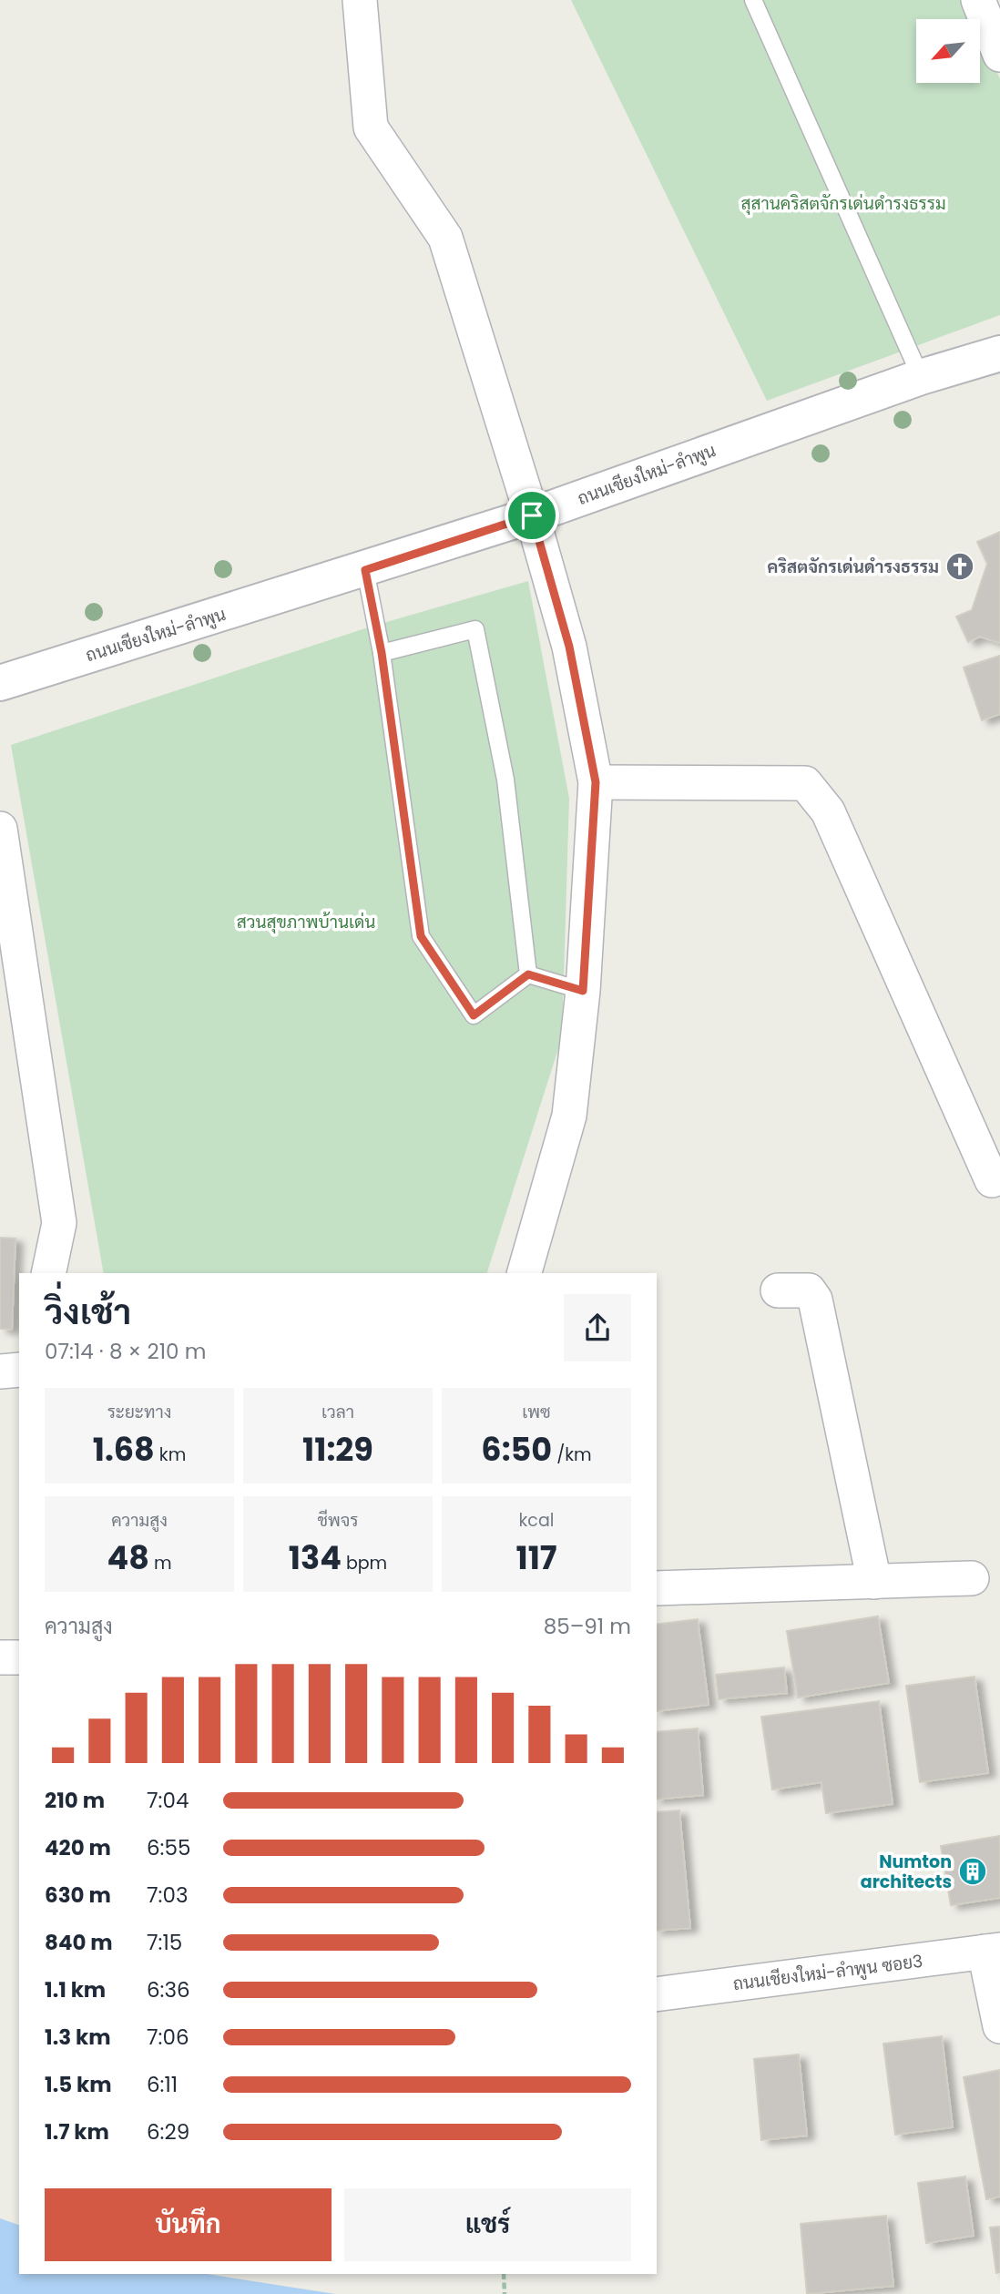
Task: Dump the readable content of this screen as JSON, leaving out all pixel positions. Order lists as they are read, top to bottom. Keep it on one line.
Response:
{"streets":{"main road":["ถนนเชียงใหม่-ลำพูน"],"street":["ถนนเชียงใหม่-ลำพูน ซอย3"]},"parks":["สุสานคริสตจักรเด่นดำรงธรรม","สวนสุขภาพบ้านเด่น"],"places":{"church":["คริสตจักรเด่นดำรงธรรม"],"building":["Numton architects"]},"north":"bottom left","page":{"heading":["วิ่งเช้า","07:14 · 8 × 210 m"],"stats":[["ระยะทาง","1.68 km"],["เวลา","11:29"],["เพซ","6:50 /km"],["ความสูง","48 m"],["ชีพจร","134 bpm"],["kcal","117"]],"chart":["ความสูง","85–91 m"],"list":[{"name":"210 m","note":"7:04"},{"name":"420 m","note":"6:55"},{"name":"630 m","note":"7:03"},{"name":"840 m","note":"7:15"},{"name":"1.1 km","note":"6:36"},{"name":"1.3 km","note":"7:06"},{"name":"1.5 km","note":"6:11"},{"name":"1.7 km","note":"6:29"}],"buttons":["บันทึก","แชร์"]}}
